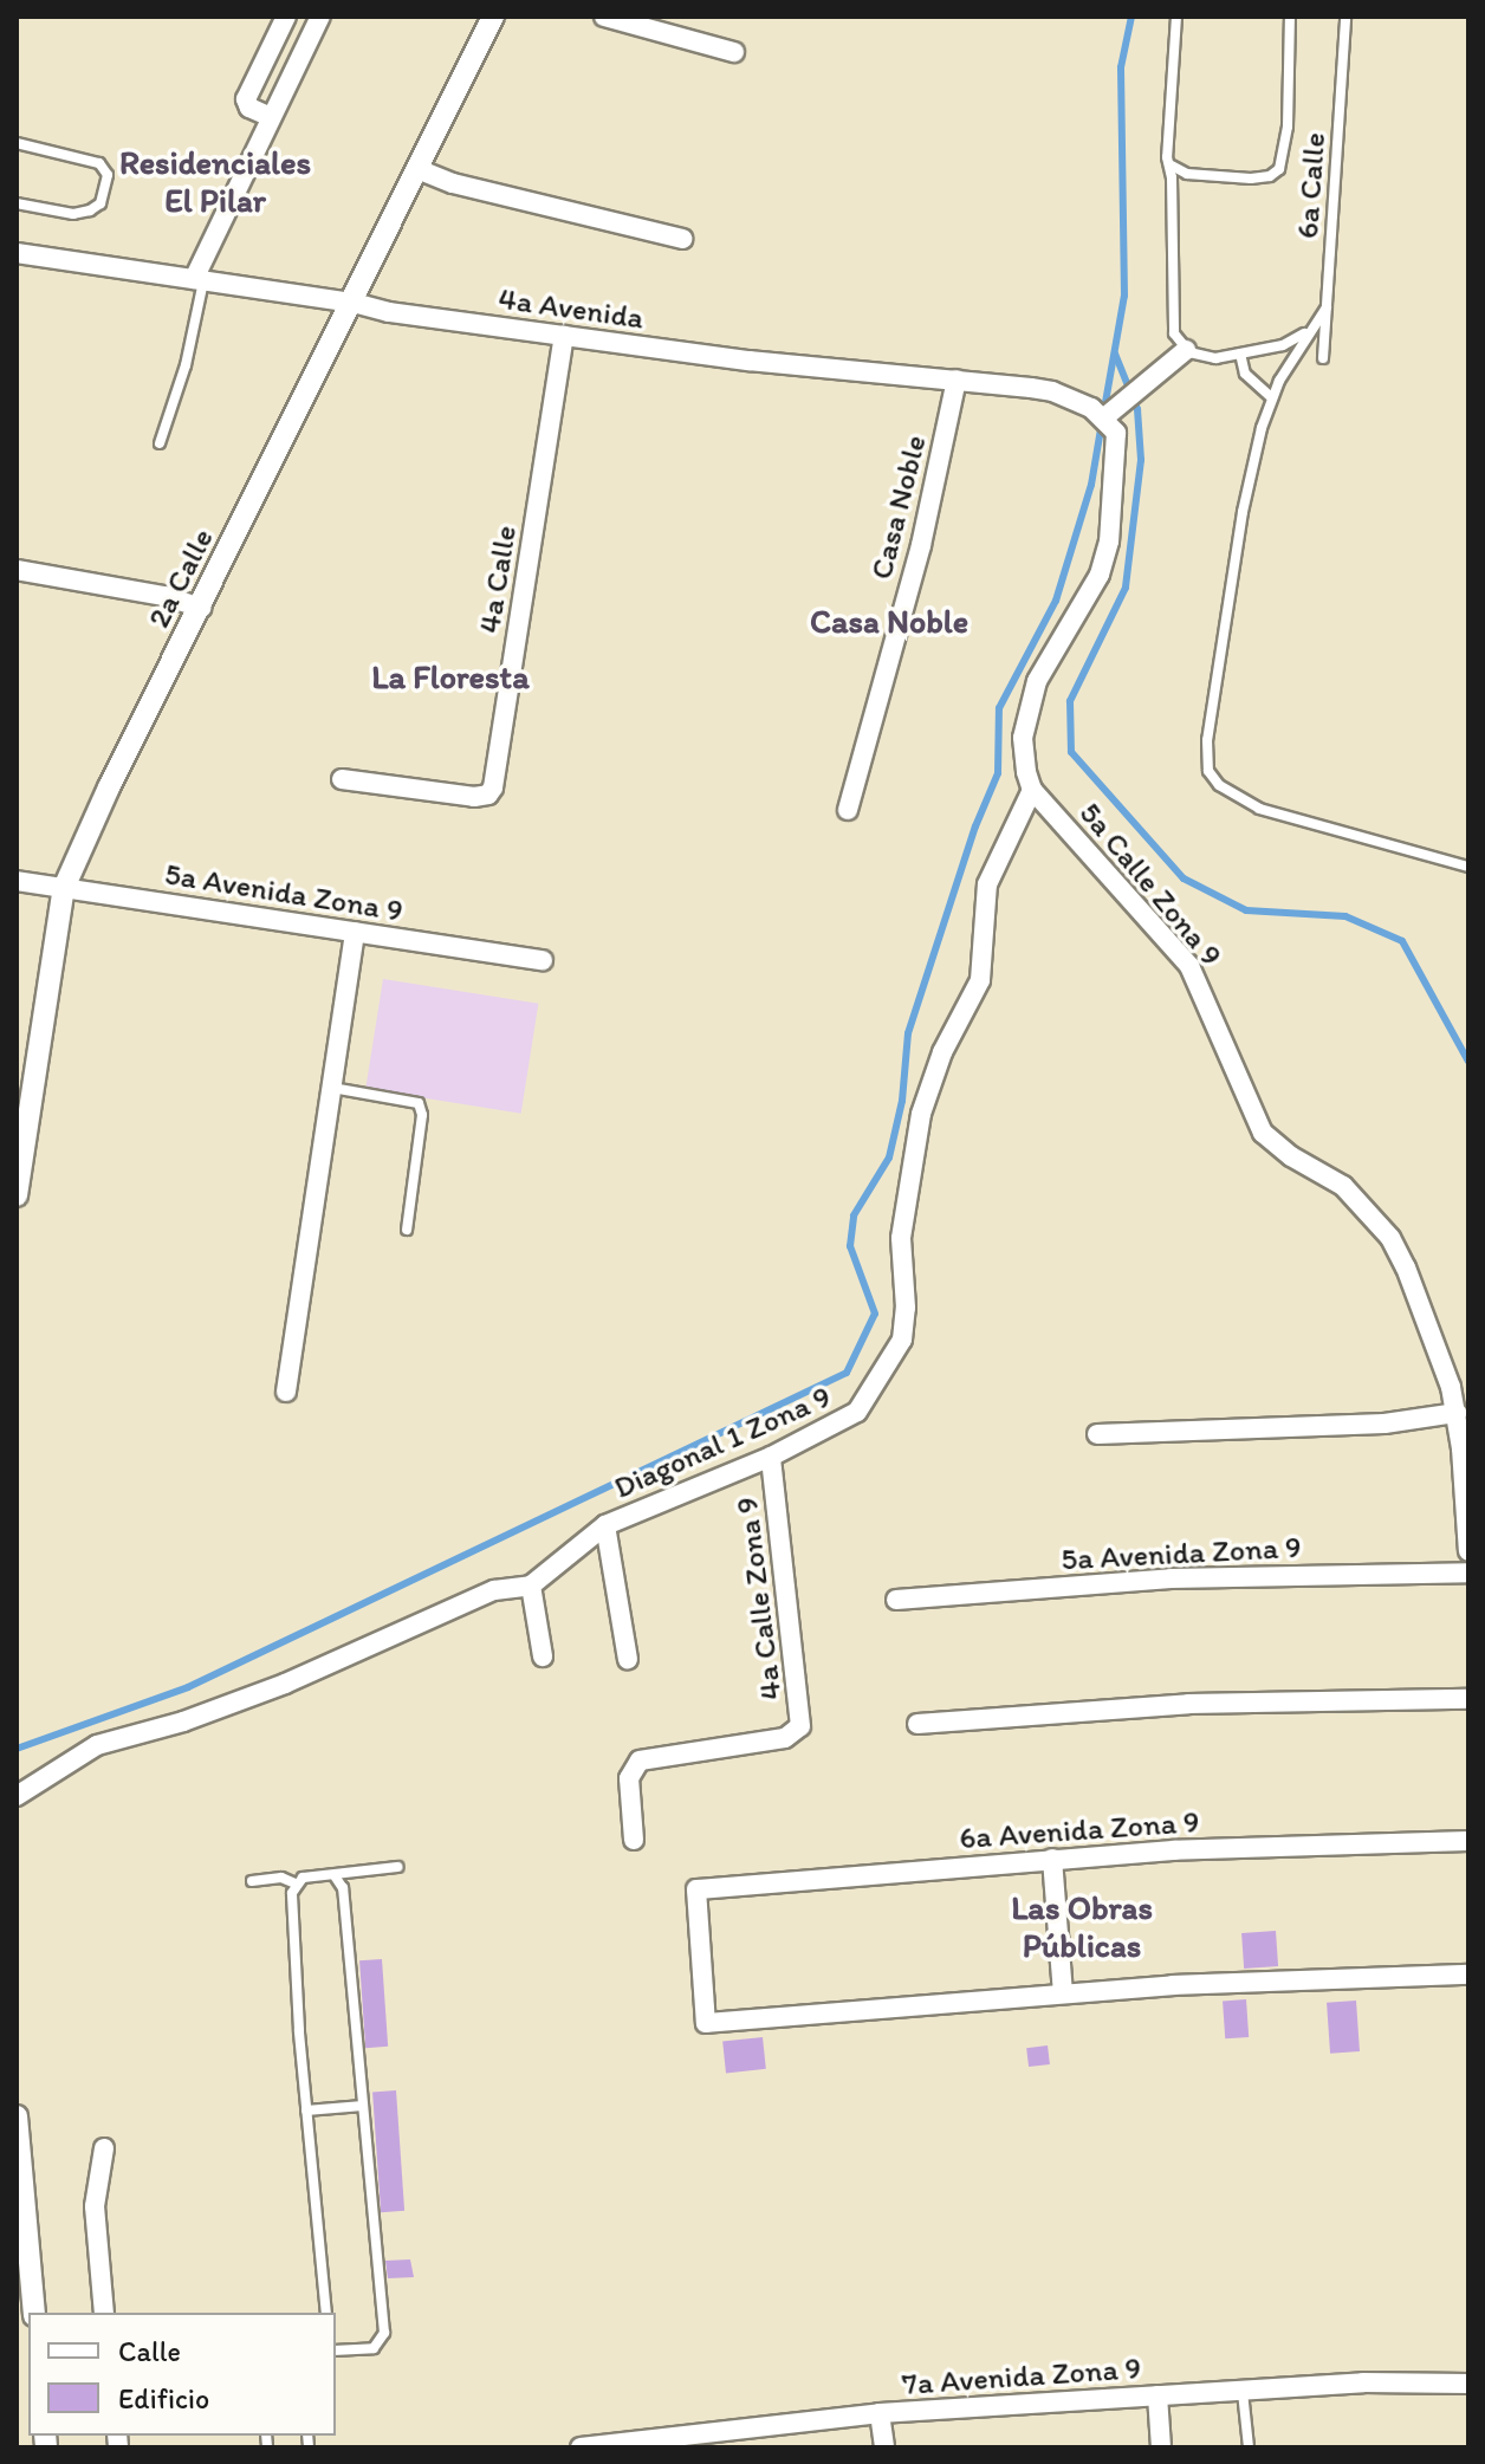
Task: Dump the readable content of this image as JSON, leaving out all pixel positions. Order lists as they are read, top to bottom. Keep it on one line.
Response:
{"streets":{"street":["4a Avenida","Casa Noble","2a Calle","4a Calle","5a Calle Zona 9","5a Avenida Zona 9","Diagonal 1 Zona 9","4a Calle Zona 9","6a Avenida Zona 9","7a Avenida Zona 9"],"lane":["6a Calle"]},"crossings":[["4a Avenida","Casa Noble"],["4a Avenida","2a Calle"],["4a Avenida","4a Calle"],["2a Calle","5a Avenida Zona 9"],["5a Calle Zona 9","Diagonal 1 Zona 9"],["Diagonal 1 Zona 9","4a Calle Zona 9"]],"districts":["Residenciales El Pilar","Casa Noble","La Floresta","Las Obras Públicas"],"legend":["Calle","Edificio"]}
